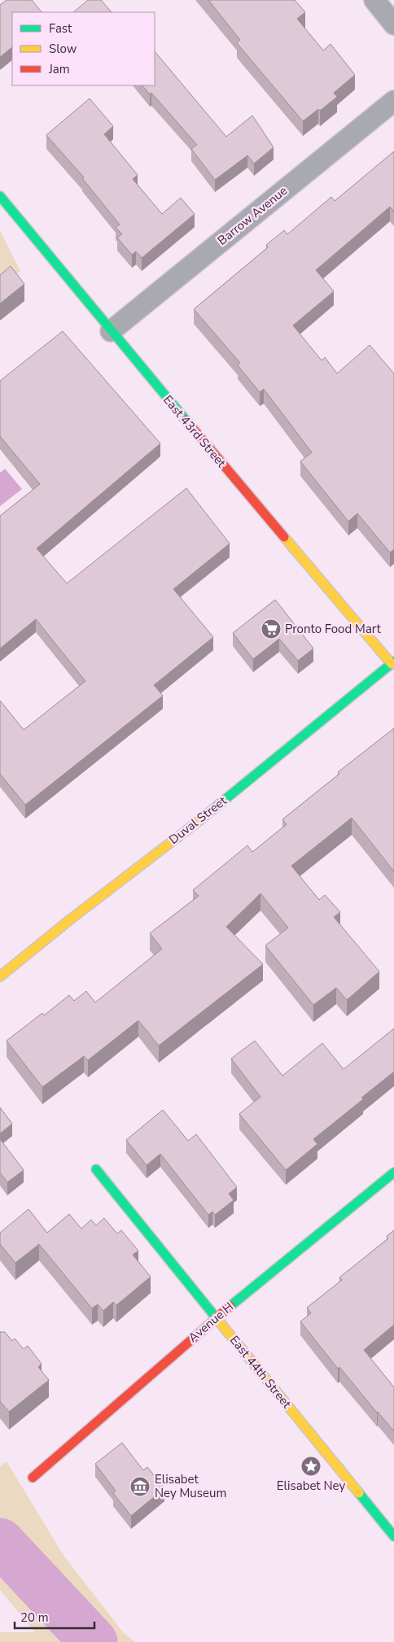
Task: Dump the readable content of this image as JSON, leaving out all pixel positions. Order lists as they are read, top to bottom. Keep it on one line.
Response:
{"streets":{"street":["Barrow Avenue","East 43rd Street","Duval Street","Avenue H","East 44th Street"]},"crossings":[["Barrow Avenue","East 43rd Street"],["East 43rd Street","Duval Street"],["Avenue H","East 44th Street"]],"places":{"supermarket":["Pronto Food Mart"],"place":["Elisabet Ney"],"museum":["Elisabet Ney Museum"]},"legend":["Fast","Slow","Jam"],"scale_bar":"20 m"}
